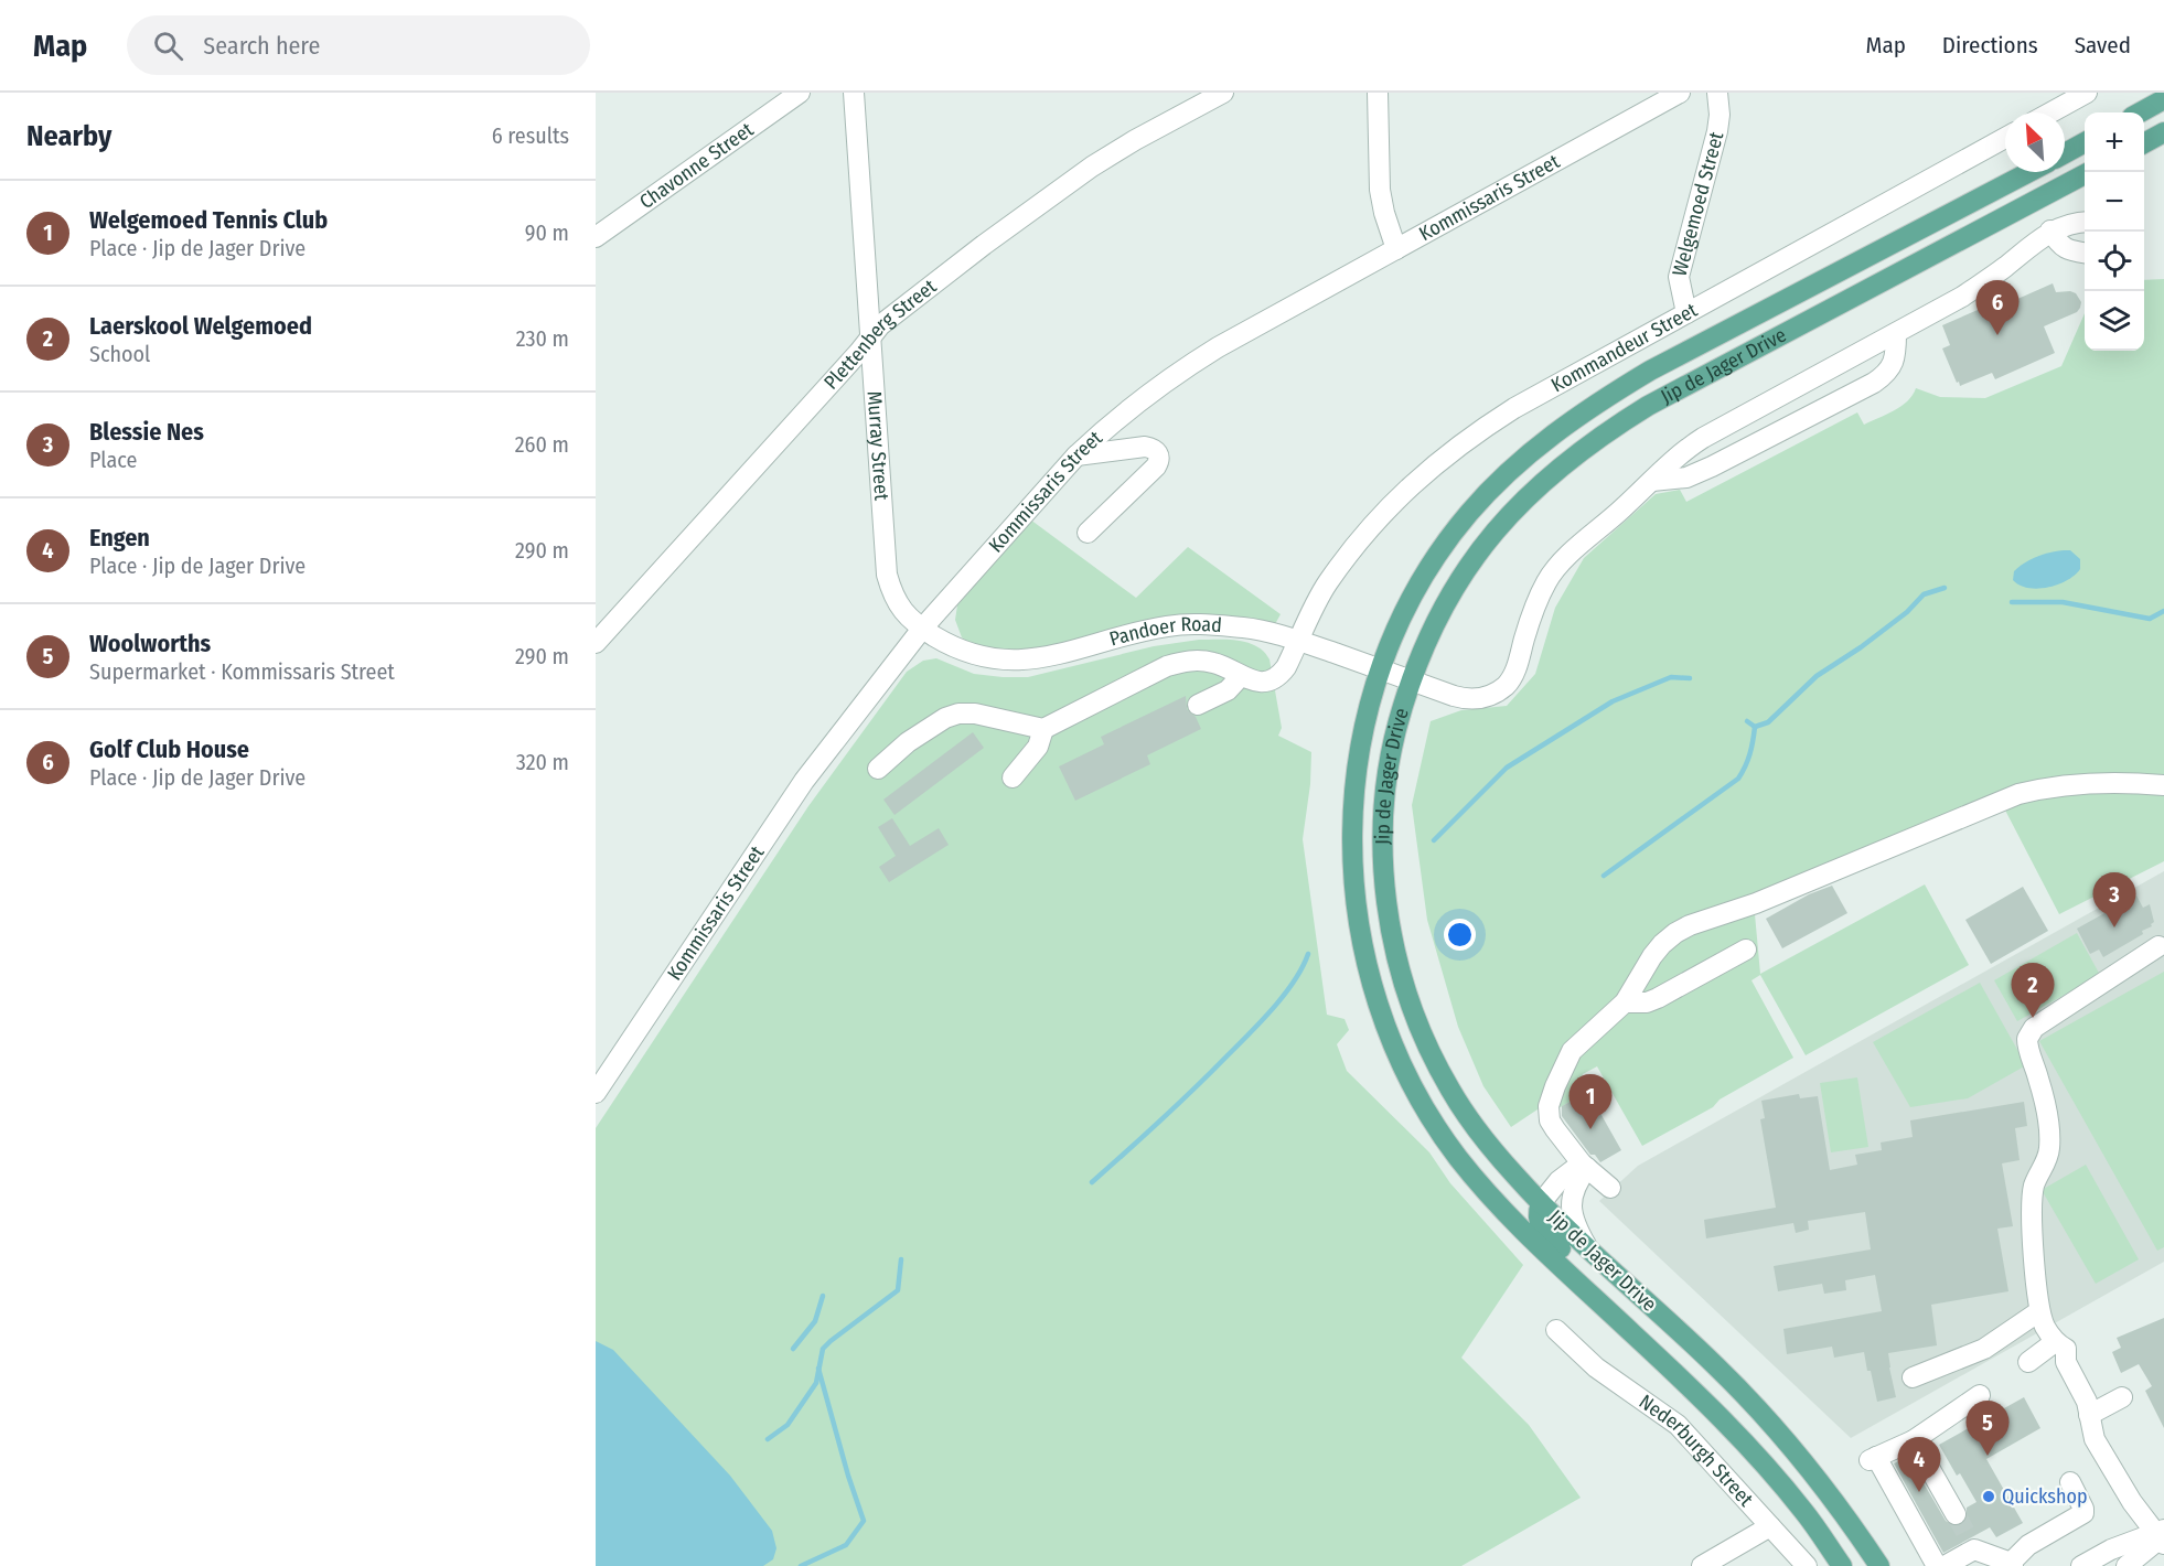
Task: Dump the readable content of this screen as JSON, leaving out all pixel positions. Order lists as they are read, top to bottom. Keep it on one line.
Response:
{"streets":{"main road":["Jip de Jager Drive"],"street":["Chavonne Street","Kommissaris Street","Welgemoed Street","Plettenberg Street","Kommandeur Street","Murray Street","Pandoer Road","Nederburgh Street"]},"crossings":[["Kommissaris Street","Murray Street"],["Kommissaris Street","Pandoer Road"],["Welgemoed Street","Kommandeur Street"],["Plettenberg Street","Murray Street"],["Kommandeur Street","Pandoer Road"],["Jip de Jager Drive","Pandoer Road"],["Murray Street","Pandoer Road"]],"places":["Quickshop"],"north":"top left","page":{"header":"Map","search":"Search here","nav":["Map","Directions","Saved"],"heading":["Nearby","6 results"],"map_buttons":["+","−"],"list":[{"mark":"1","name":"Welgemoed Tennis Club","note":"Place · Jip de Jager Drive","value":"90 m"},{"mark":"2","name":"Laerskool Welgemoed","note":"School","value":"230 m"},{"mark":"3","name":"Blessie Nes","note":"Place","value":"260 m"},{"mark":"4","name":"Engen","note":"Place · Jip de Jager Drive","value":"290 m"},{"mark":"5","name":"Woolworths","note":"Supermarket · Kommissaris Street","value":"290 m"},{"mark":"6","name":"Golf Club House","note":"Place · Jip de Jager Drive","value":"320 m"}],"pins":["6","3","2","1","5","4"]}}
